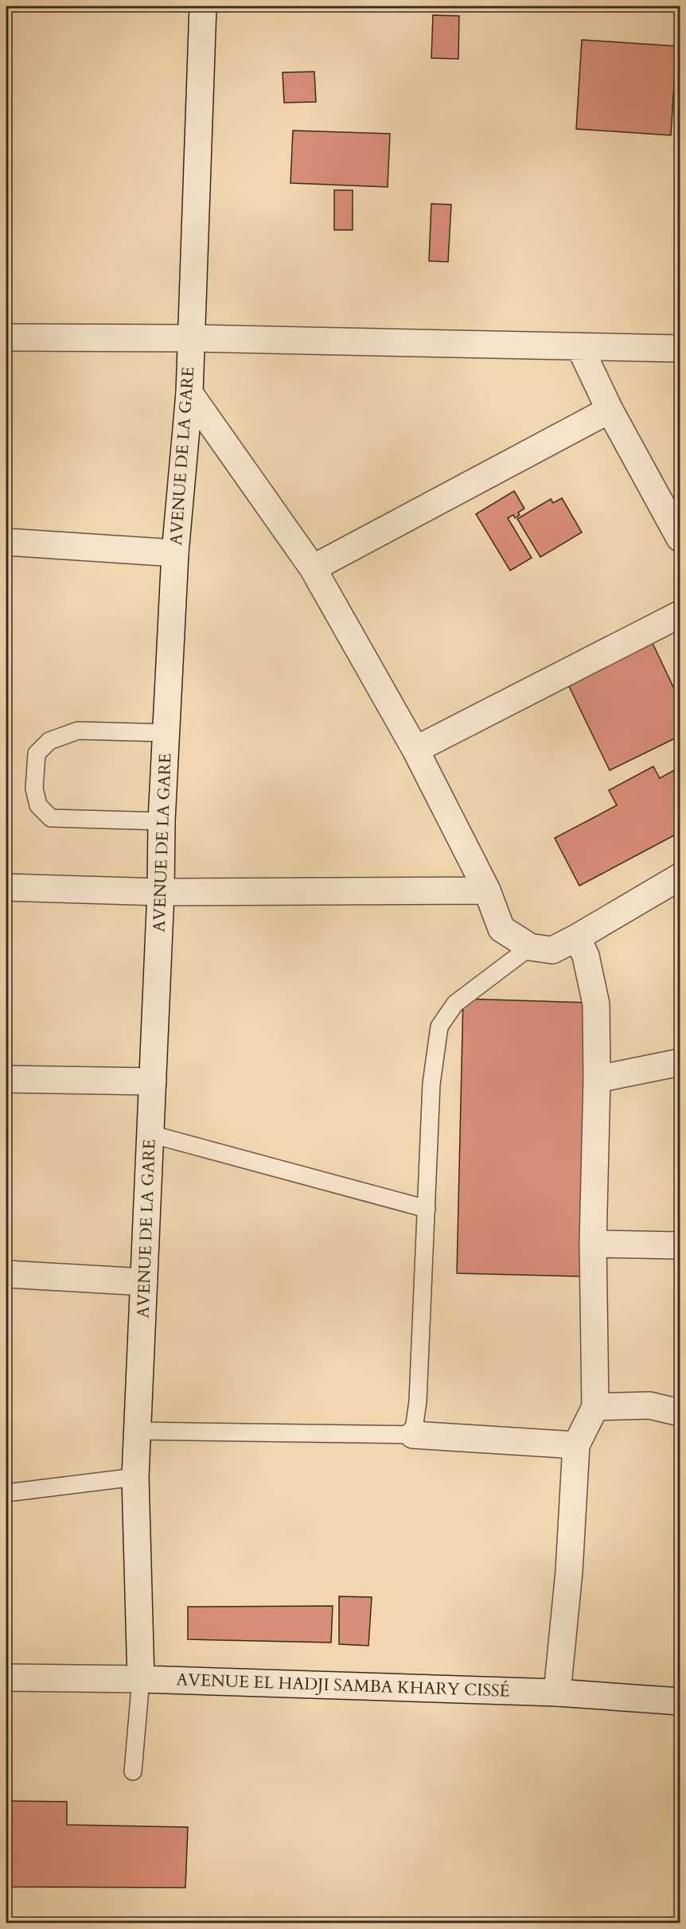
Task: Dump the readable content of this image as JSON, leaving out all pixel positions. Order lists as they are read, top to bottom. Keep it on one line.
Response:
{"streets":{"street":["AVENUE DE LA GARE","AVENUE EL HADJI SAMBA KHARY CISSÉ"]},"crossings":[["AVENUE DE LA GARE","AVENUE EL HADJI SAMBA KHARY CISSÉ"]]}
